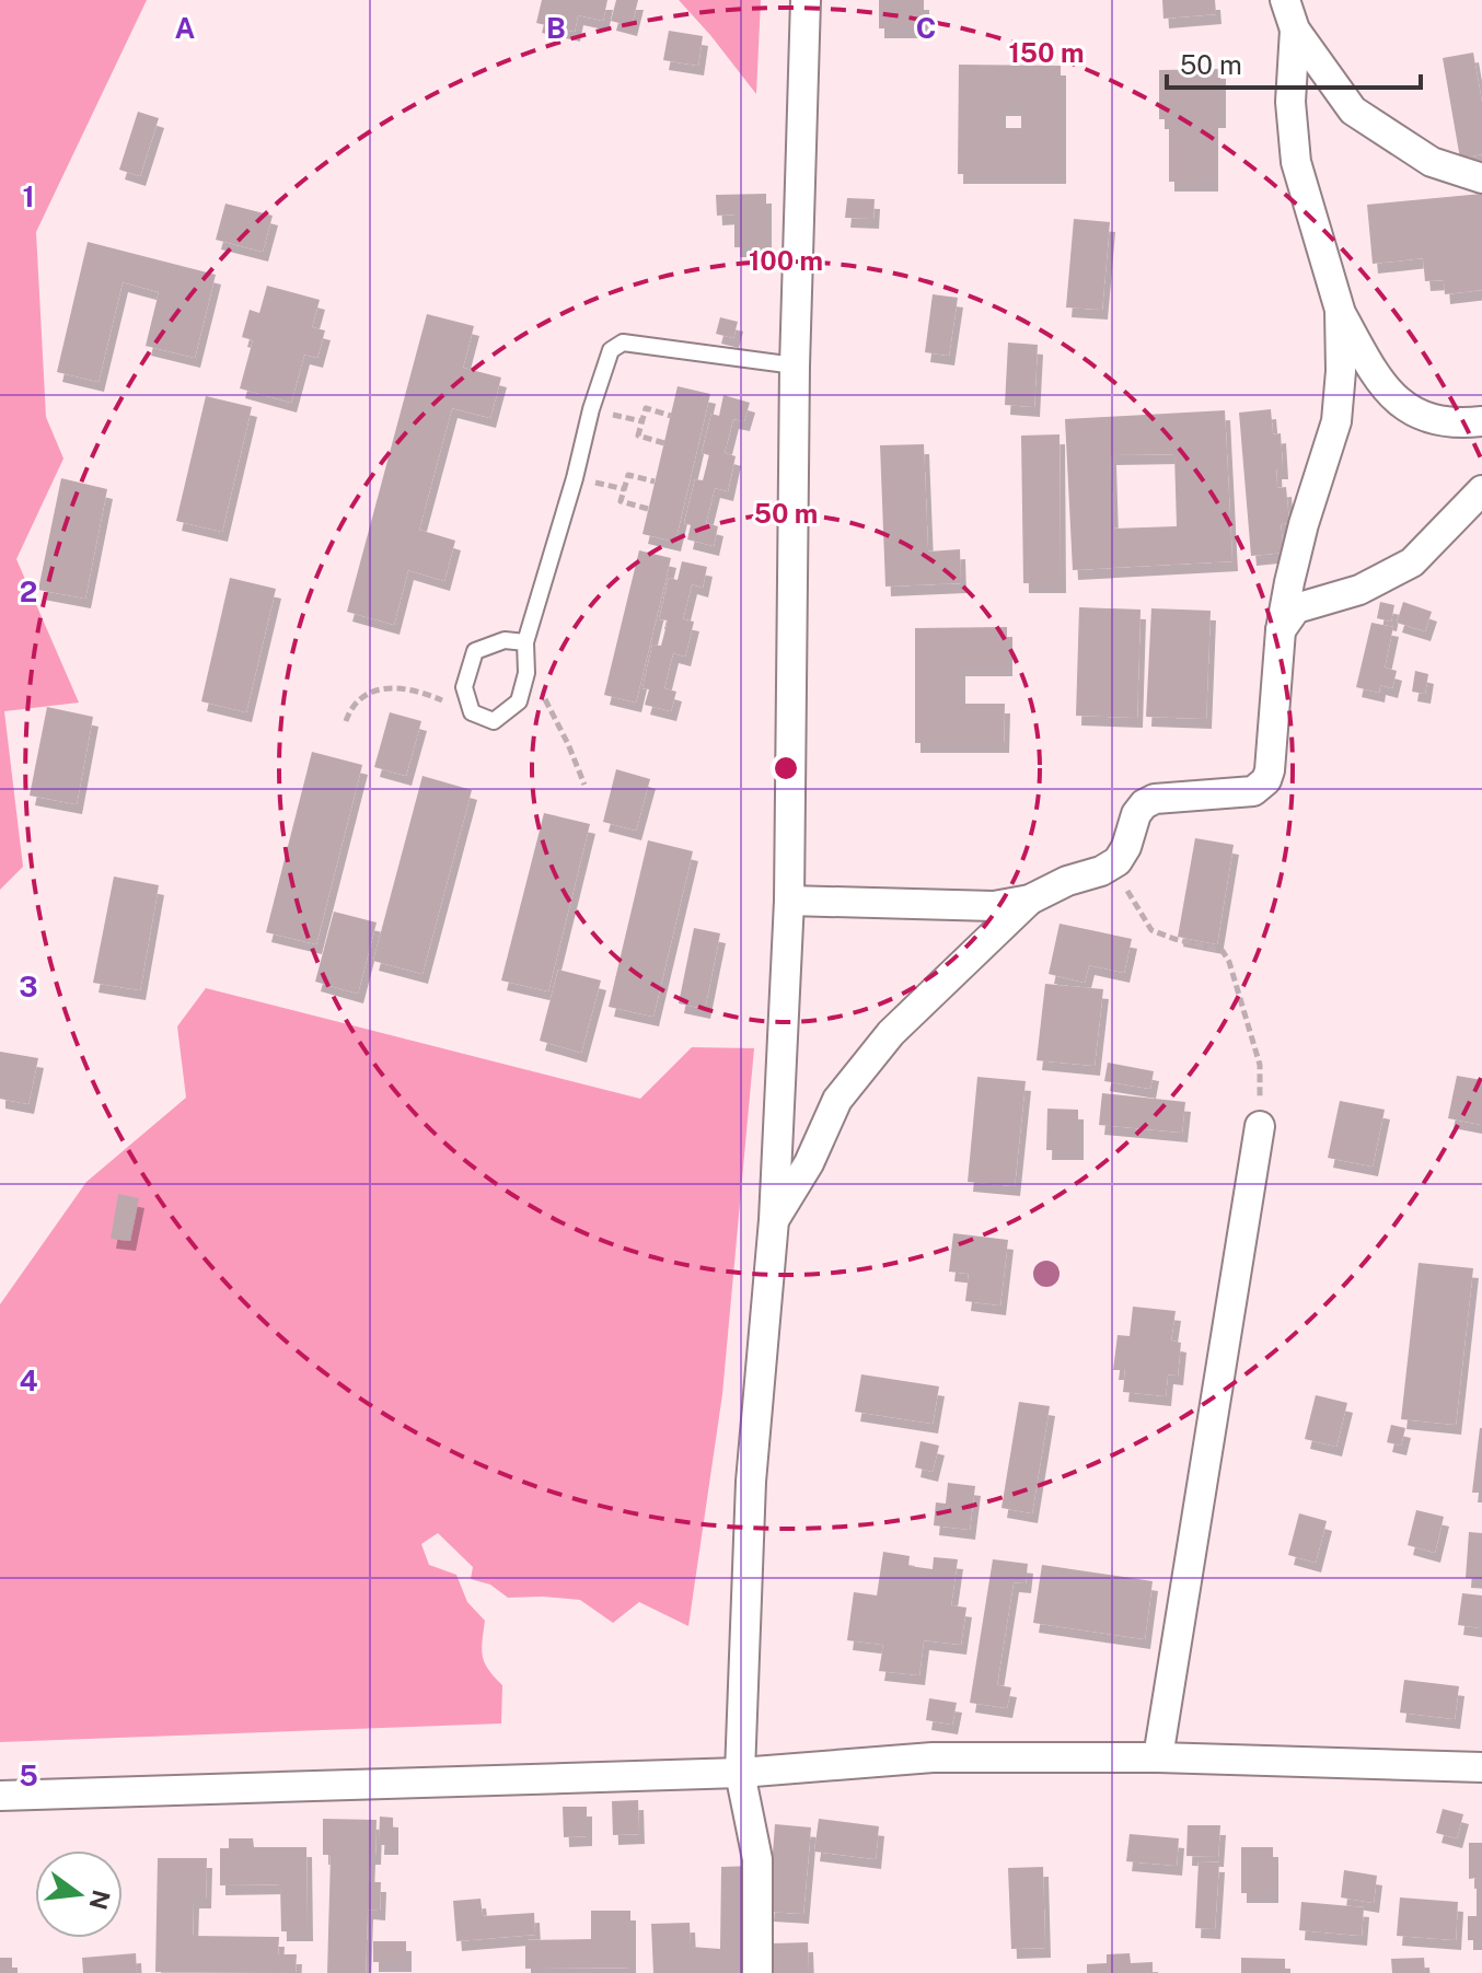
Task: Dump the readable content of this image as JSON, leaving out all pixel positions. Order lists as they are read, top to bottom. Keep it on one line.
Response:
{"scale_bar":"50 m","north":"right","grid":{"columns":["A","B","C"],"rows":["1","2","3","4","5"]},"rings":["150 m","100 m","50 m"]}
